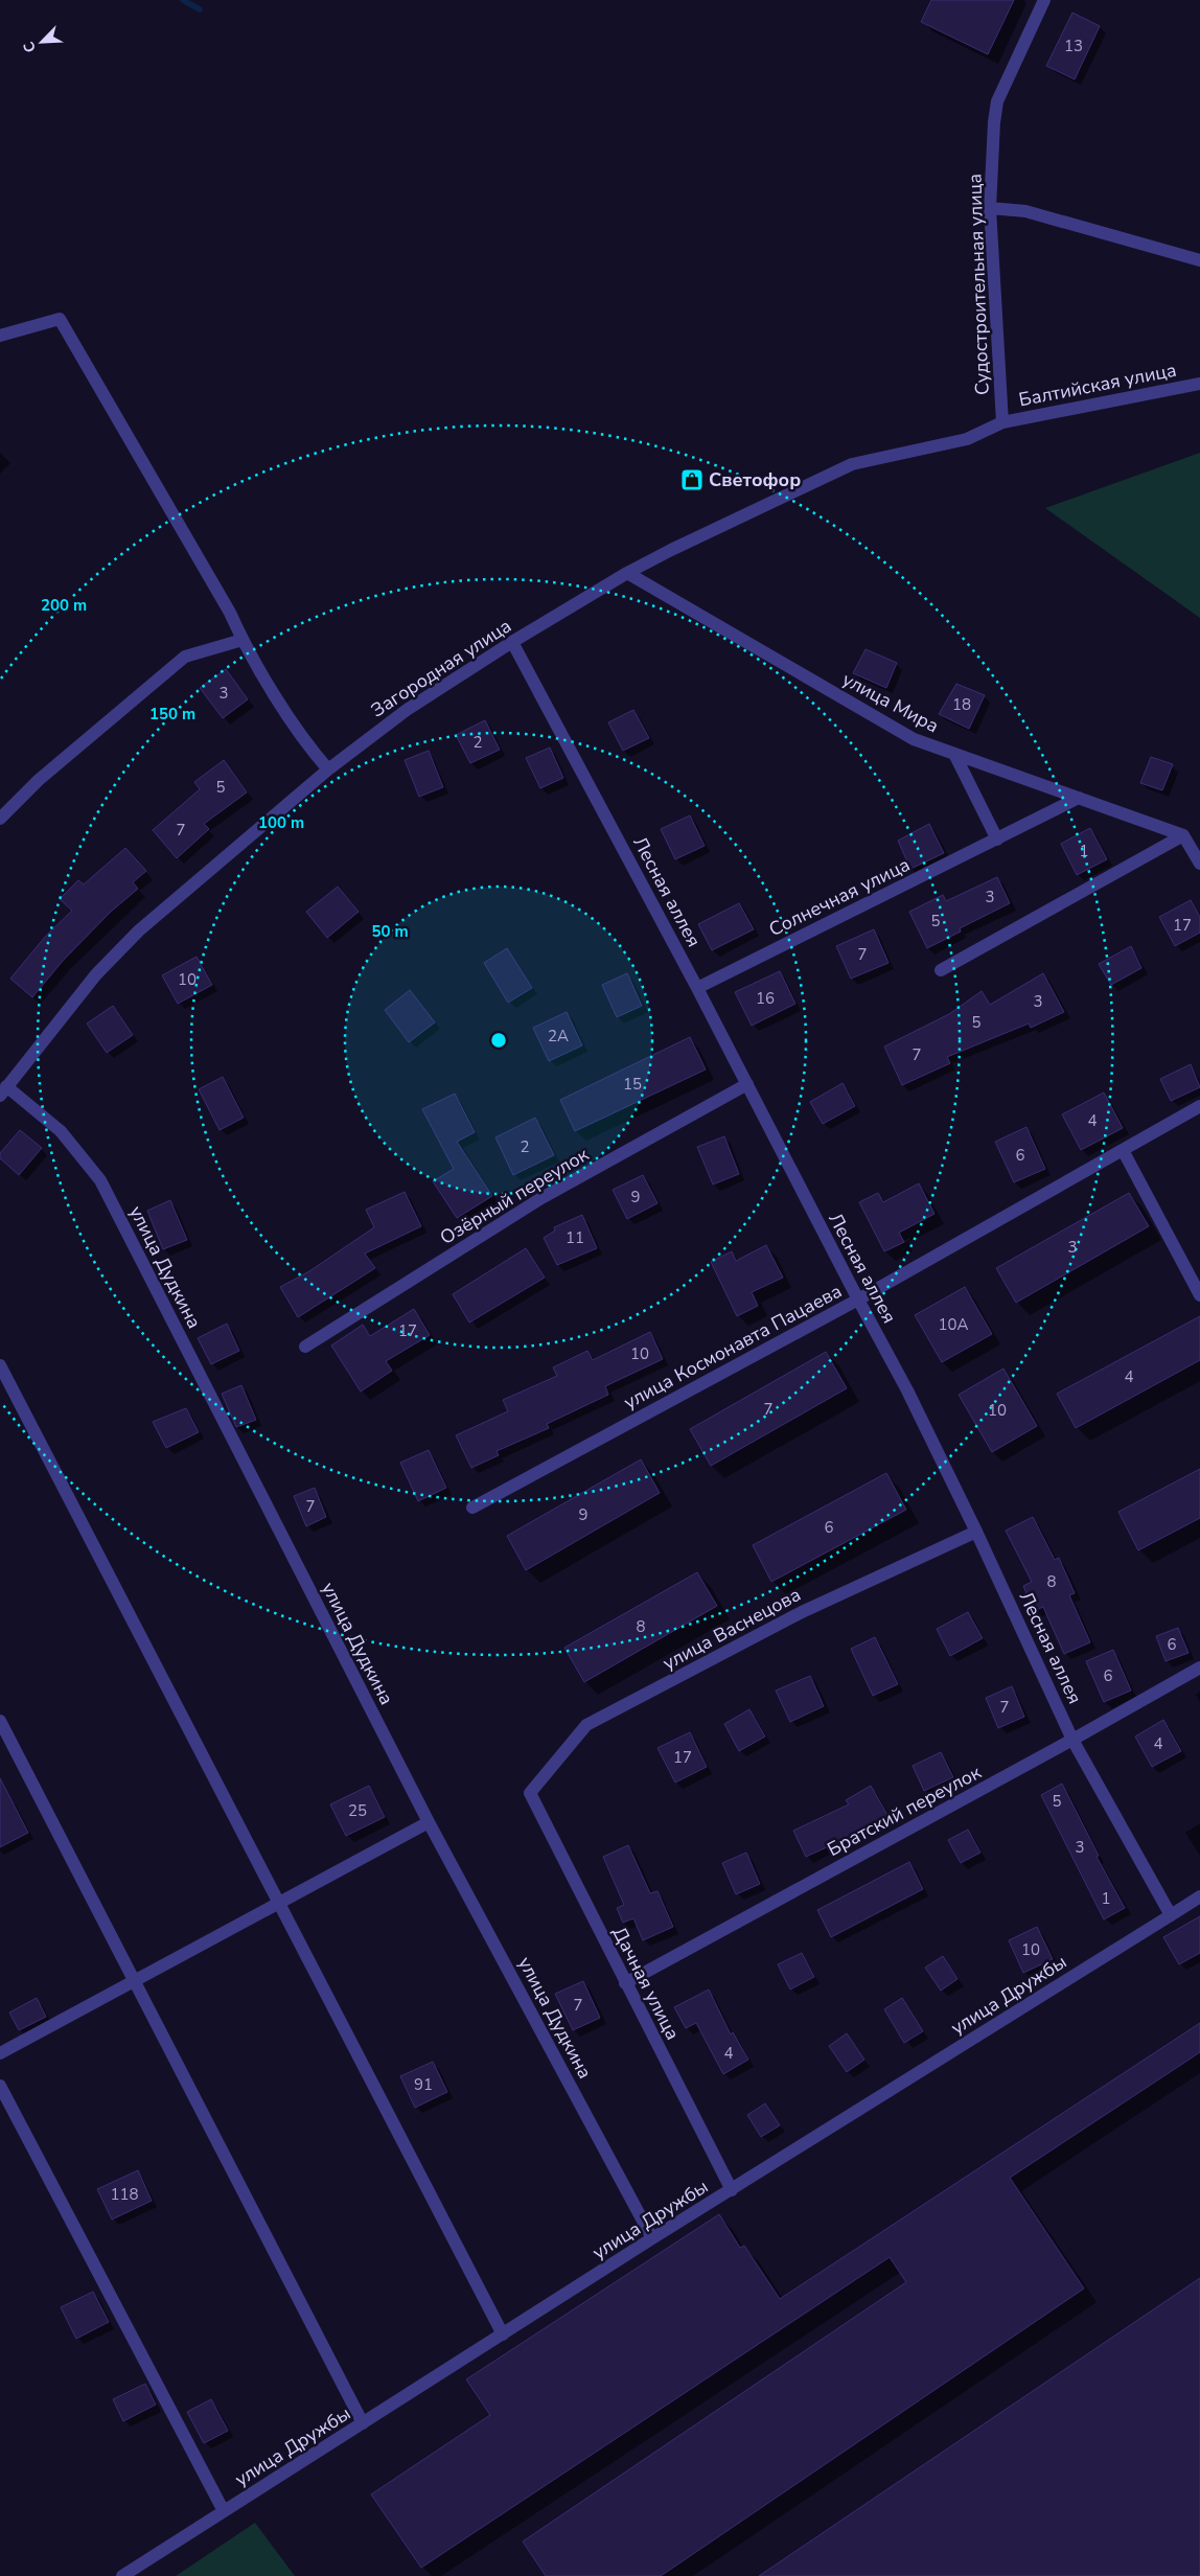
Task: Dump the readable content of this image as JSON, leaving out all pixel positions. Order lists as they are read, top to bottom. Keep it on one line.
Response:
{"streets":{"street":["Судостроительная улица","Балтийская улица","Загородная улица","улица Мира","Лесная аллея","Солнечная улица","Озёрный переулок","улица Дудкина","улица Космонавта Пацаева","улица Васнецова","Братский переулок","Дачная улица","улица Дружбы"]},"crossings":[["Судостроительная улица","Балтийская улица"],["Судостроительная улица","Загородная улица"],["Балтийская улица","Загородная улица"],["Загородная улица","улица Мира"],["Загородная улица","Лесная аллея"],["Загородная улица","улица Дудкина"],["улица Мира","Солнечная улица"],["Лесная аллея","Солнечная улица"],["Лесная аллея","Озёрный переулок"],["Лесная аллея","улица Космонавта Пацаева"],["Лесная аллея","улица Васнецова"],["Лесная аллея","Братский переулок"],["Лесная аллея","улица Дружбы"],["улица Дудкина","улица Дружбы"],["улица Васнецова","Дачная улица"],["Братский переулок","Дачная улица"],["Дачная улица","улица Дружбы"]],"places":{"shop":["Светофор"]},"house_numbers":["13","3","18","2","5","7","1","3","5","17","7","10","16","3","5","2А","7","15","4","2","6","9","11","3","10А","17","10","4","7","10","7","9","6","8","8","6","6","7","4","17","5","25","3","1","10","7","4","91","118"],"north":"bottom left","rings":["200 m","150 m","100 m","50 m"]}
